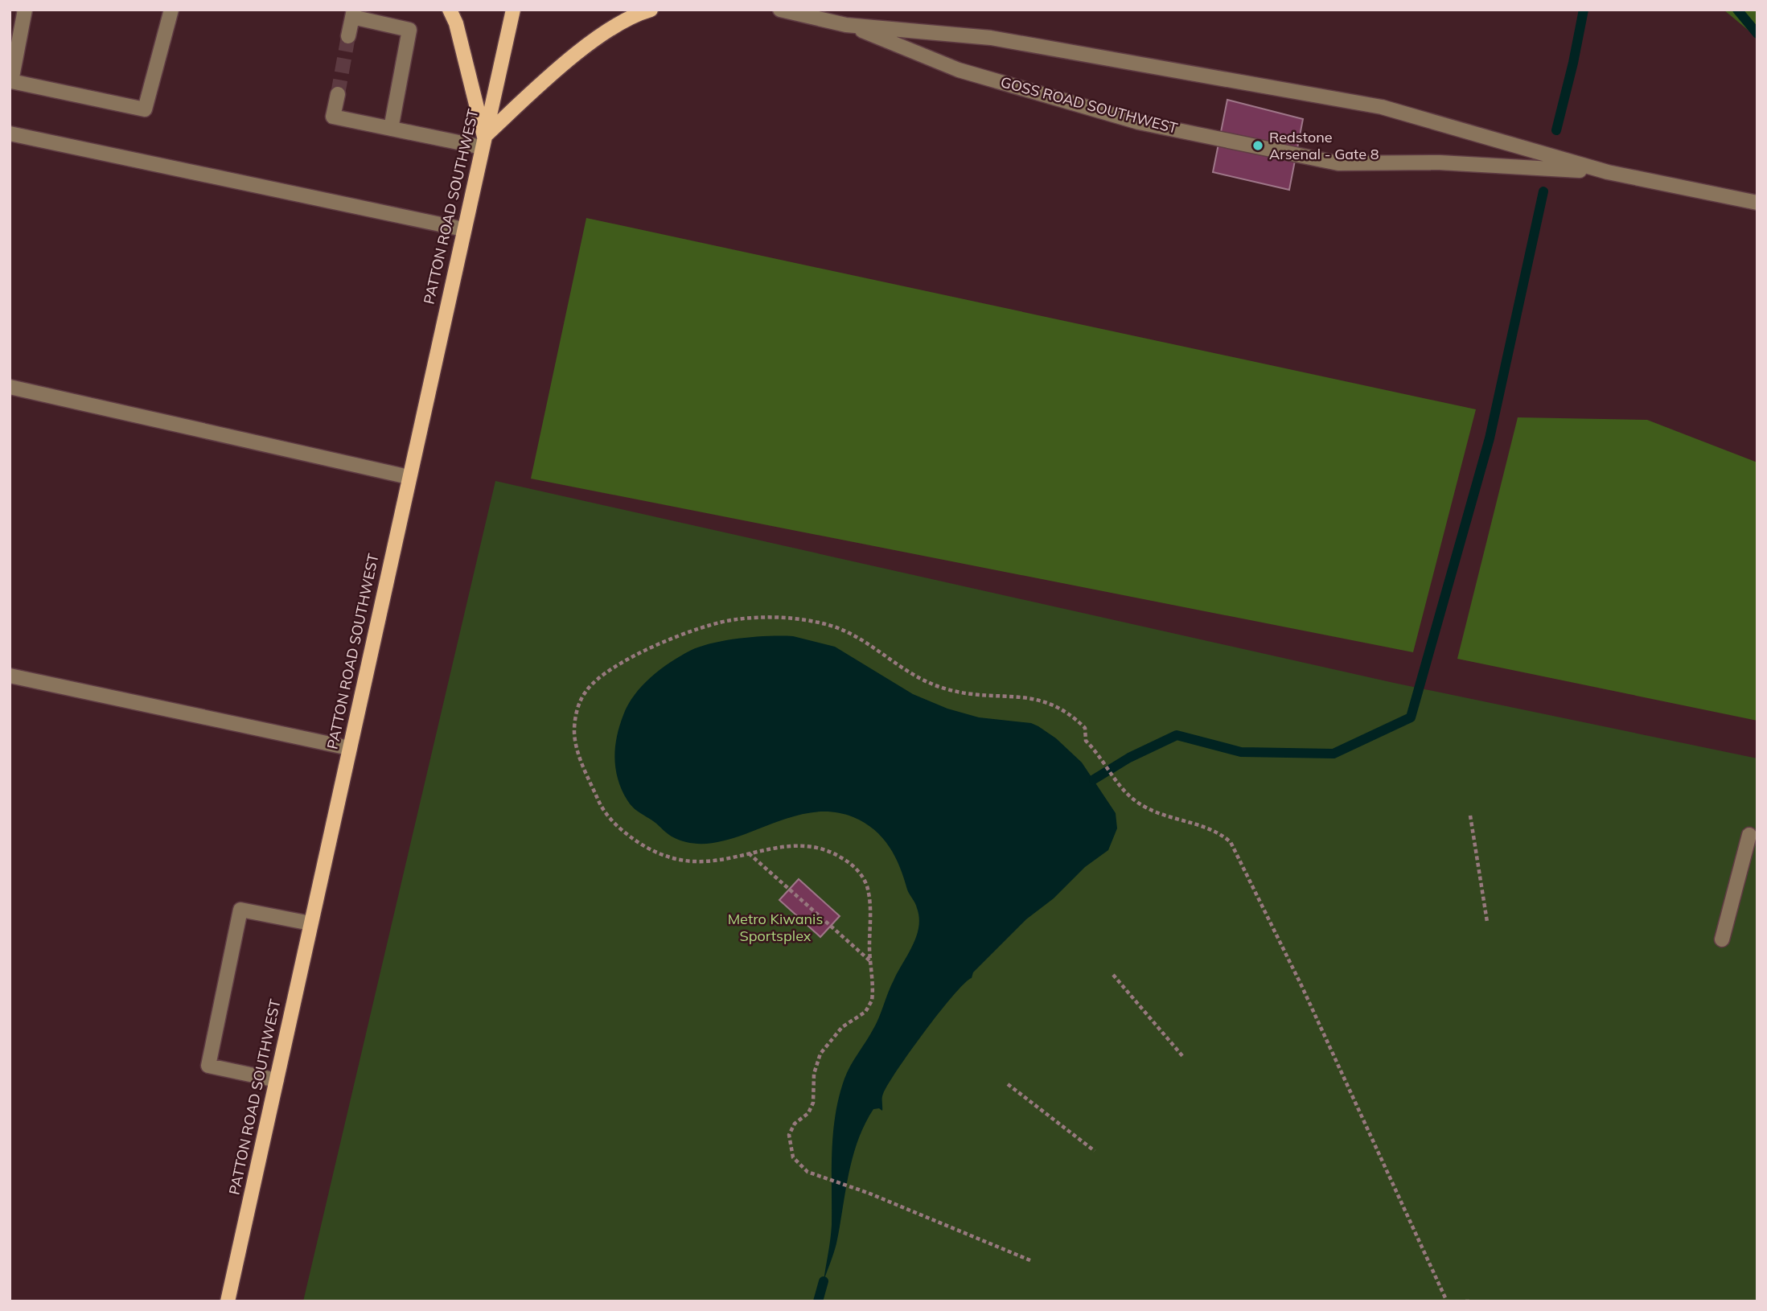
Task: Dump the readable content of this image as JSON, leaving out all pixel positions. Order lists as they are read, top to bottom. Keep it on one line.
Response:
{"streets":{"main road":["PATTON ROAD SOUTHWEST"],"street":["GOSS ROAD SOUTHWEST"]},"parks":["Metro Kiwanis Sportsplex"],"places":["Redstone Arsenal - Gate 8"]}
